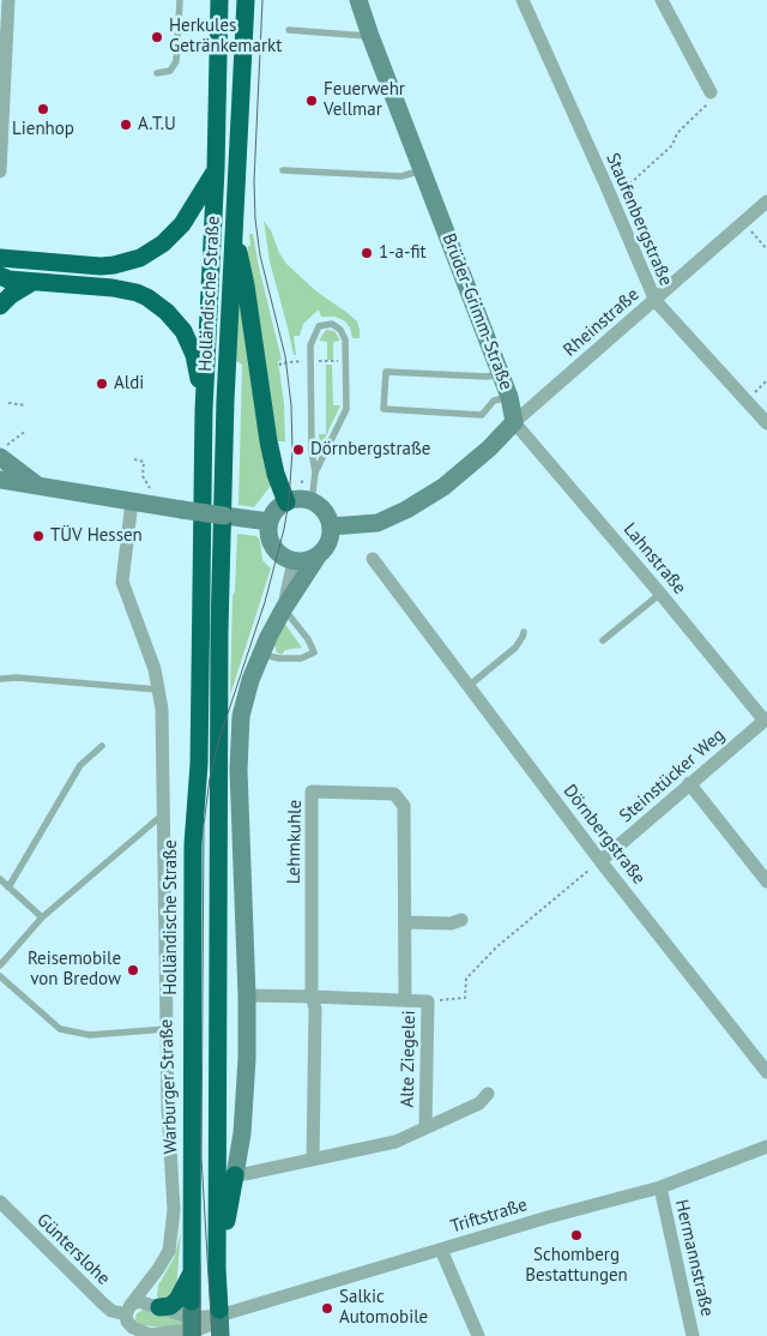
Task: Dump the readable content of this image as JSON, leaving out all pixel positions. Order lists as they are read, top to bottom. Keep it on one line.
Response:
{"streets":{"highway":["Holländische Straße"],"street":["Staufenbergstraße","Brüder-Grimm-Straße","Rheinstraße","Lahnstraße","Steinstücker Weg","Dörnbergstraße","Lehmkuhle","Alte Ziegelei","Warburger Straße","Triftstraße","Günterslohe","Hermannstraße"]},"crossings":[["Staufenbergstraße","Rheinstraße"],["Holländische Straße","Triftstraße"],["Brüder-Grimm-Straße","Rheinstraße"],["Brüder-Grimm-Straße","Lahnstraße"],["Rheinstraße","Lahnstraße"],["Lahnstraße","Steinstücker Weg"],["Steinstücker Weg","Dörnbergstraße"],["Lehmkuhle","Alte Ziegelei"],["Warburger Straße","Triftstraße"],["Warburger Straße","Günterslohe"],["Triftstraße","Günterslohe"],["Triftstraße","Hermannstraße"]],"places":["Herkules Getränkemarkt","Feuerwehr Vellmar","Lienhop","A.T.U","1-a-fit","Aldi","Dörnbergstraße","TÜV Hessen","Reisemobile von Bredow","Schomberg Bestattungen","Salkic Automobile"]}
